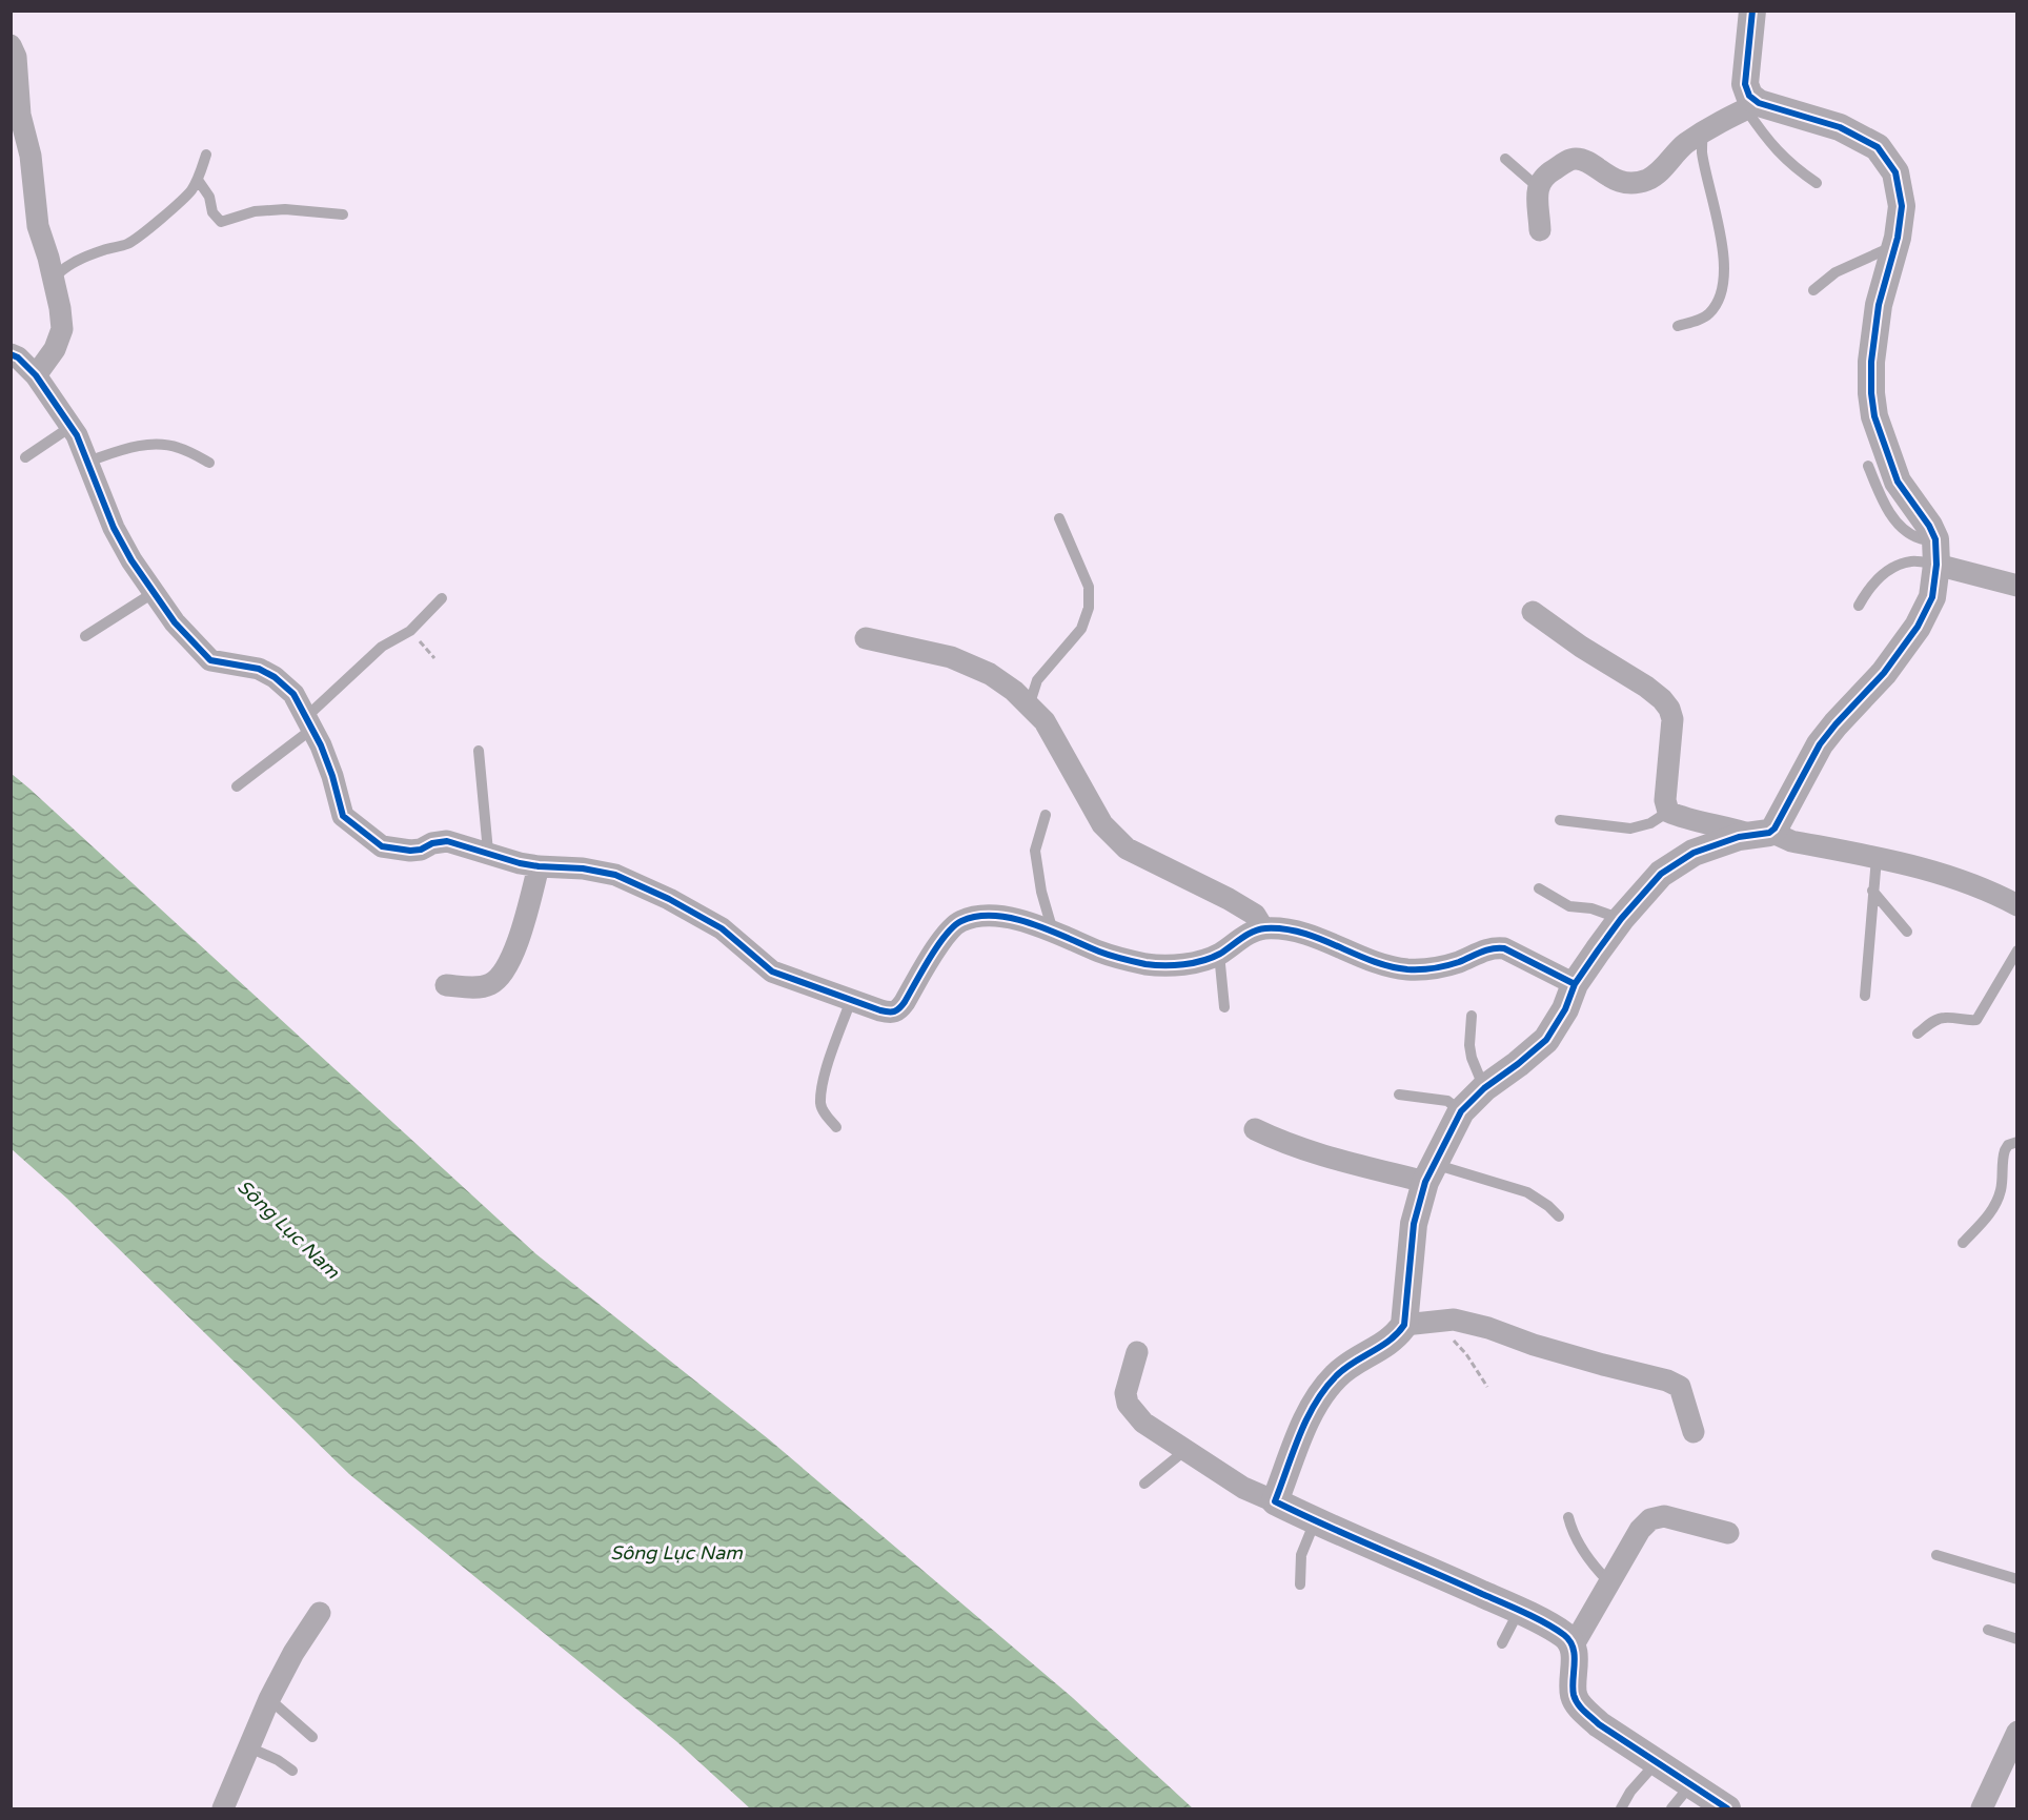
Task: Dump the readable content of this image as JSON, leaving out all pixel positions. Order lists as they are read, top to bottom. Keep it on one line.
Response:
{"water":["Sông Lục Nam"]}
